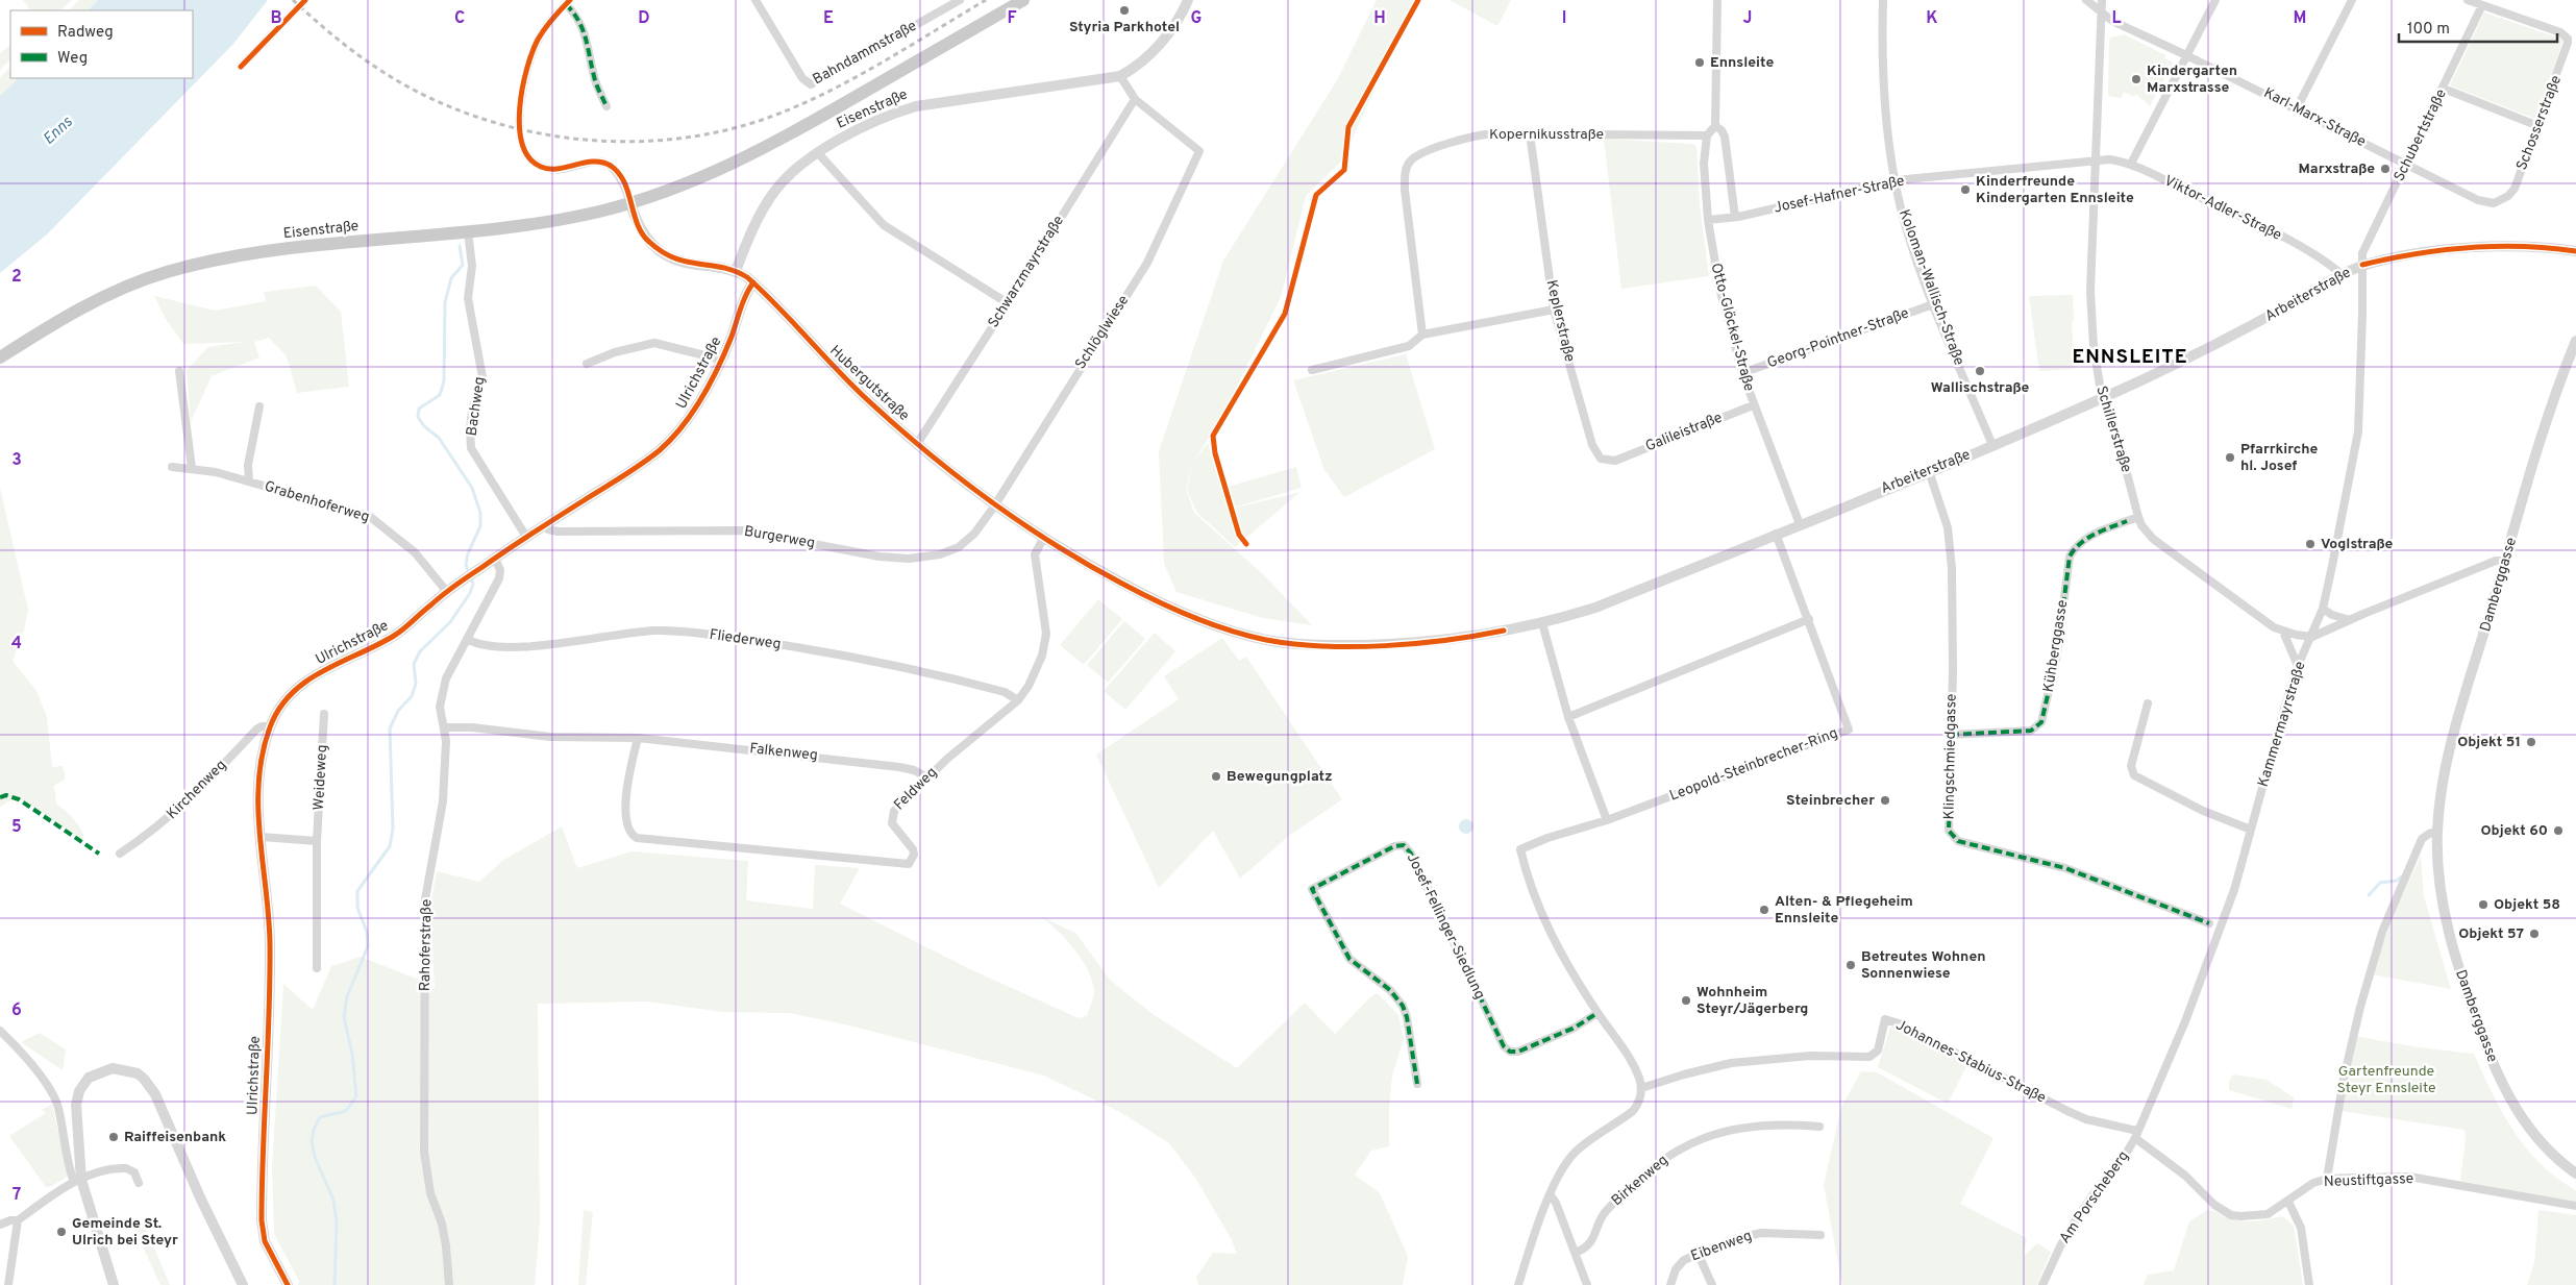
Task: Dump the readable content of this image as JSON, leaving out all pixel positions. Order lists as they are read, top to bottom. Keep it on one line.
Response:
{"streets":{"main road":["Eisenstraße"],"street":["Bahndammstraße","Karl-Marx-Straße","Schosserstraße","Kopernikusstraße","Schubertstraße","Josef-Hafner-Straße","Viktor-Adler-Straße","Schwarzmayrstraße","Koloman-Wallisch-Straße","Arbeiterstraße","Keplerstraße","Otto-Glöckel-Straße","Schlöglwiese","Georg-Pointner-Straße","Ulrichstraße","Hubergutstraße","Bachweg","Schillerstraße","Galileistraße","Grabenhoferweg","Burgerweg","Damberggasse","Fliederweg","Kühberggasse","Kammermayrstraße","Falkenweg","Klingschmiedgasse","Leopold-Steinbrecher-Ring","Weideweg","Feldweg","Kirchenweg","Josef-Fellinger-Siedlung","Rahoferstraße","Johannes-Stabius-Straße","Birkenweg","Neustiftgasse","Am Porscheberg","Eibenweg"]},"crossings":[["Eisenstraße","Hubergutstraße"],["Eisenstraße","Bachweg"],["Karl-Marx-Straße","Schosserstraße"],["Karl-Marx-Straße","Schubertstraße"],["Karl-Marx-Straße","Schillerstraße"],["Schosserstraße","Schubertstraße"],["Kopernikusstraße","Keplerstraße"],["Kopernikusstraße","Otto-Glöckel-Straße"],["Schubertstraße","Arbeiterstraße"],["Schubertstraße","Kammermayrstraße"],["Josef-Hafner-Straße","Viktor-Adler-Straße"],["Josef-Hafner-Straße","Koloman-Wallisch-Straße"],["Josef-Hafner-Straße","Otto-Glöckel-Straße"],["Josef-Hafner-Straße","Schillerstraße"],["Viktor-Adler-Straße","Arbeiterstraße"],["Viktor-Adler-Straße","Schillerstraße"],["Schwarzmayrstraße","Schlöglwiese"],["Schwarzmayrstraße","Hubergutstraße"],["Koloman-Wallisch-Straße","Arbeiterstraße"],["Koloman-Wallisch-Straße","Georg-Pointner-Straße"],["Arbeiterstraße","Otto-Glöckel-Straße"],["Arbeiterstraße","Hubergutstraße"],["Arbeiterstraße","Schillerstraße"],["Arbeiterstraße","Kammermayrstraße"],["Arbeiterstraße","Klingschmiedgasse"],["Arbeiterstraße","Leopold-Steinbrecher-Ring"],["Arbeiterstraße","Feldweg"],["Keplerstraße","Galileistraße"],["Otto-Glöckel-Straße","Georg-Pointner-Straße"],["Otto-Glöckel-Straße","Galileistraße"],["Schlöglwiese","Hubergutstraße"],["Schlöglwiese","Burgerweg"],["Ulrichstraße","Hubergutstraße"],["Ulrichstraße","Bachweg"],["Ulrichstraße","Grabenhoferweg"],["Ulrichstraße","Burgerweg"],["Ulrichstraße","Kirchenweg"],["Ulrichstraße","Rahoferstraße"],["Hubergutstraße","Burgerweg"],["Hubergutstraße","Feldweg"],["Schillerstraße","Kühberggasse"],["Schillerstraße","Kammermayrstraße"],["Fliederweg","Feldweg"],["Fliederweg","Rahoferstraße"],["Kühberggasse","Klingschmiedgasse"],["Kammermayrstraße","Johannes-Stabius-Straße"],["Kammermayrstraße","Neustiftgasse"],["Kammermayrstraße","Am Porscheberg"],["Falkenweg","Feldweg"],["Falkenweg","Rahoferstraße"],["Leopold-Steinbrecher-Ring","Josef-Fellinger-Siedlung"],["Johannes-Stabius-Straße","Neustiftgasse"],["Johannes-Stabius-Straße","Am Porscheberg"],["Neustiftgasse","Am Porscheberg"]],"districts":["ENNSLEITE"],"water":["Enns"],"parks":["Gartenfreunde Steyr Ennsleite"],"places":["Styria Parkhotel","Ennsleite","Kindergarten Marxstrasse","Marxstraße","Kinderfreunde Kindergarten Ennsleite","Wallischstraße","Pfarrkirche hl. Josef","Voglstraße","Objekt 51","Bewegungplatz","Steinbrecher","Objekt 60","Objekt 58","Alten- & Pflegeheim Ennsleite","Objekt 57","Betreutes Wohnen Sonnenwiese","Wohnheim Steyr/Jägerberg","Raiffeisenbank","Gemeinde St. Ulrich bei Steyr"],"legend":["Radweg","Weg"],"scale_bar":"100 m","grid":{"columns":["B","C","D","E","F","G","H","I","J","K","L","M"],"rows":["2","3","4","5","6","7"]}}
